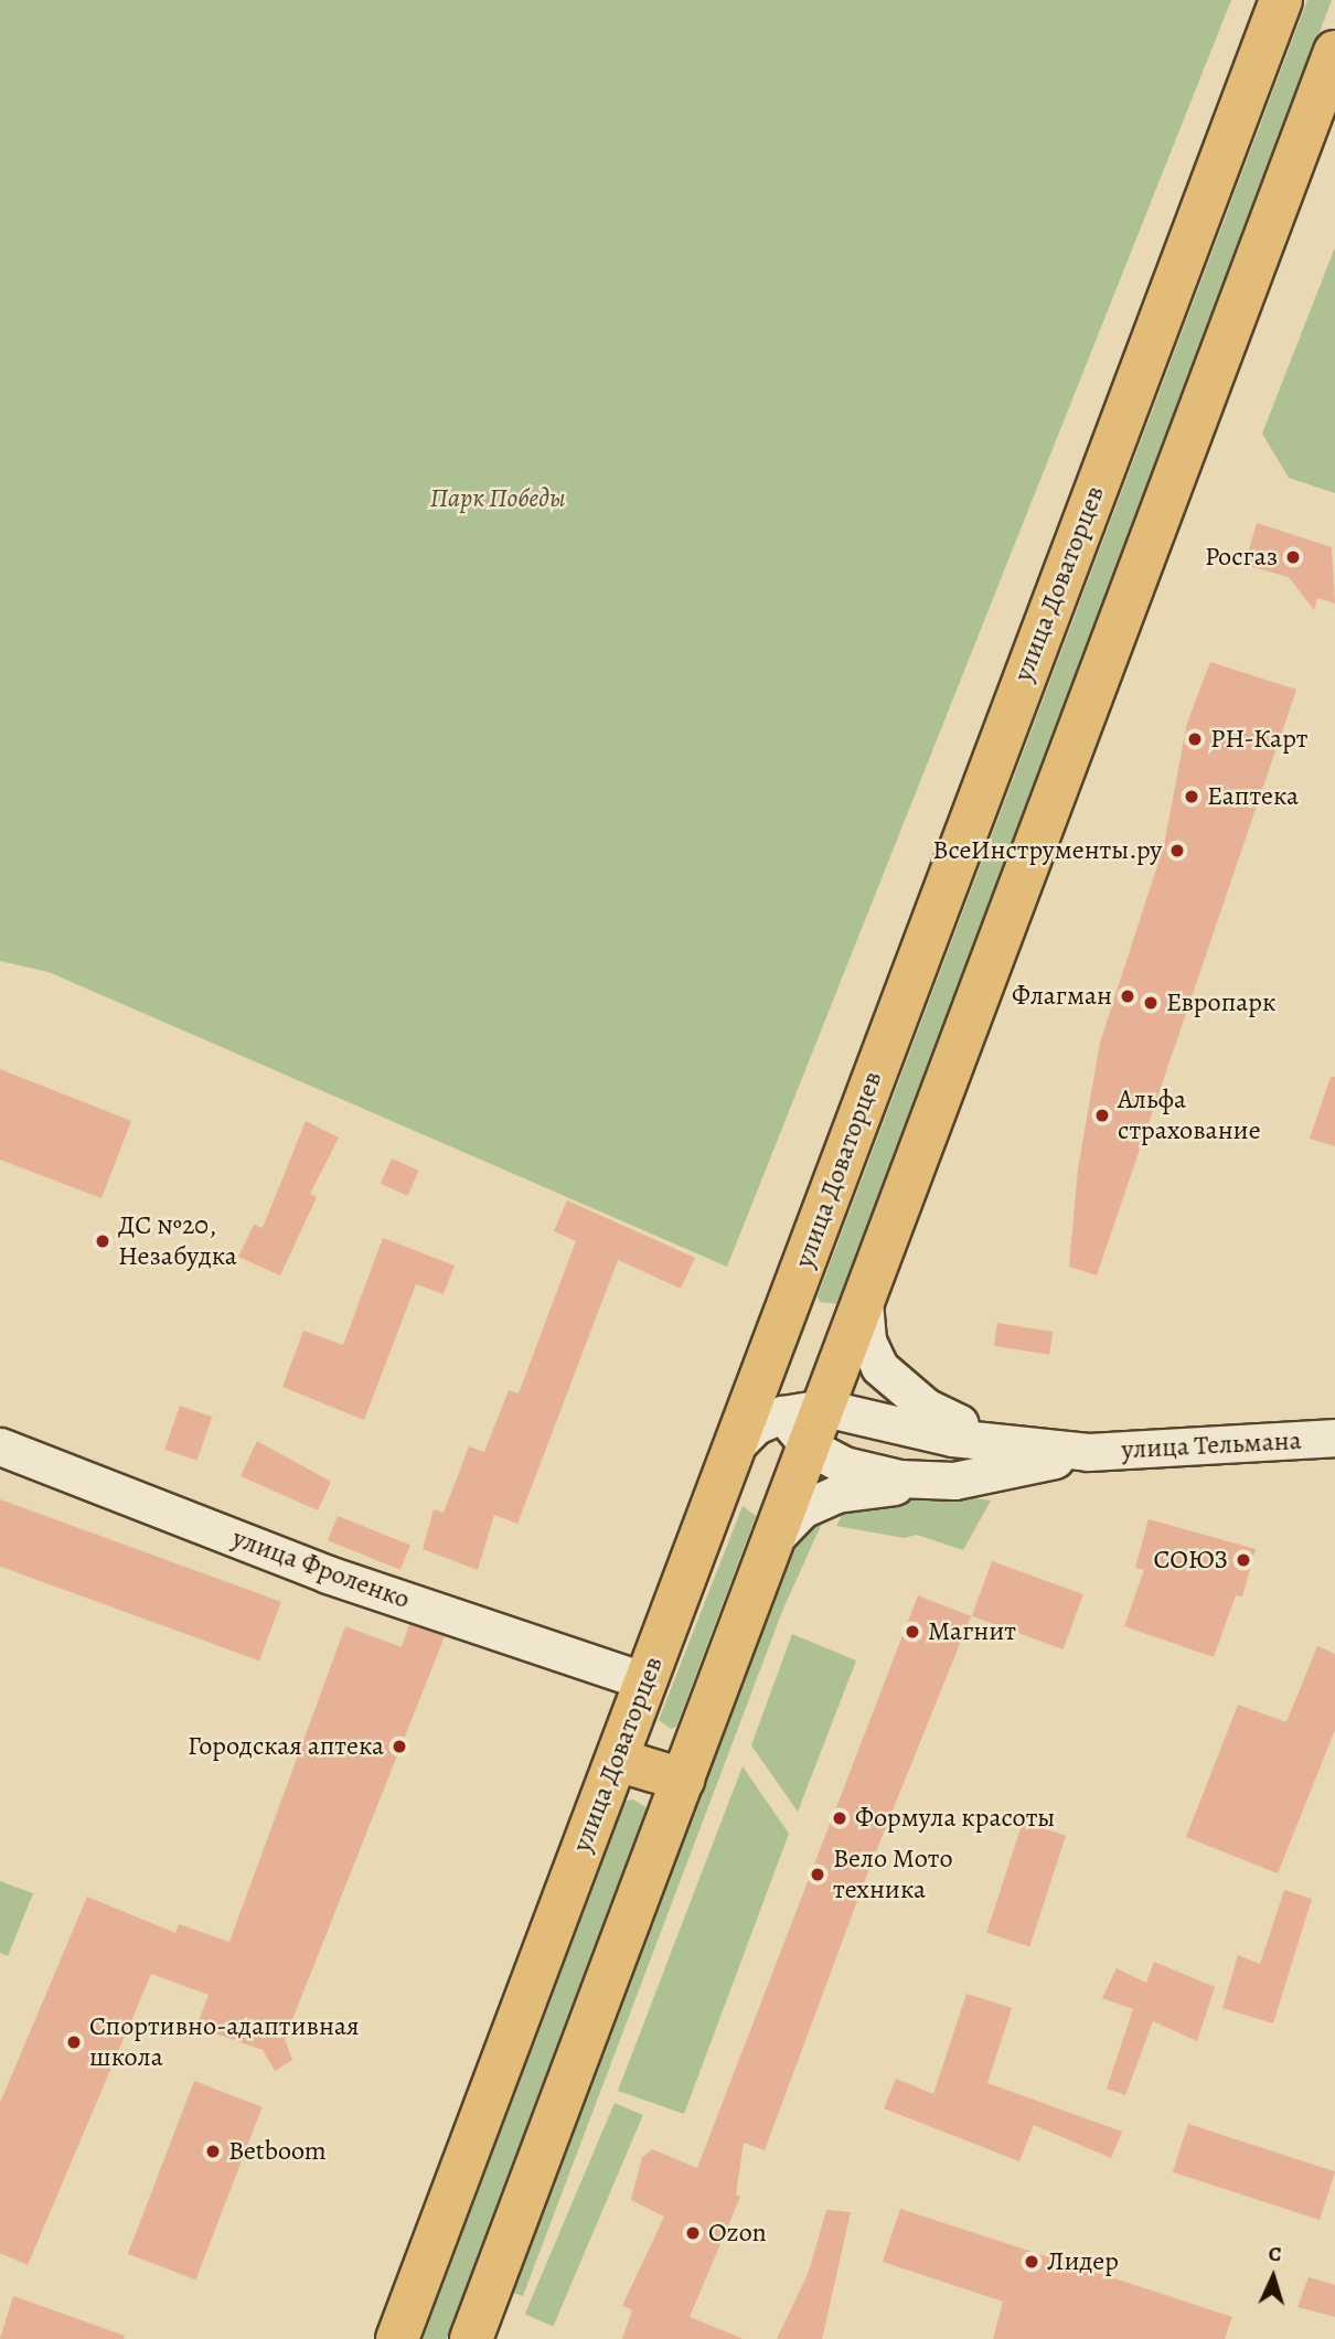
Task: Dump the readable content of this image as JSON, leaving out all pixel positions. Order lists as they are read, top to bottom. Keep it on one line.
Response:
{"streets":{"main road":["улица Доваторцев"],"street":["улица Тельмана","улица Фроленко"]},"crossings":[["улица Доваторцев","улица Тельмана"],["улица Доваторцев","улица Фроленко"]],"parks":["Парк Победы"],"places":["Росгаз","РН-Карт","Еаптека","ВсеИнструменты.ру","Флагман","Европарк","Альфа страхование","ДС №20, Незабудка","СОЮЗ","Магнит","Городская аптека","Формула красоты","Вело Мото техника","Спортивно-адаптивная школа","Betboom","Ozon","Лидер"],"north":"top"}
